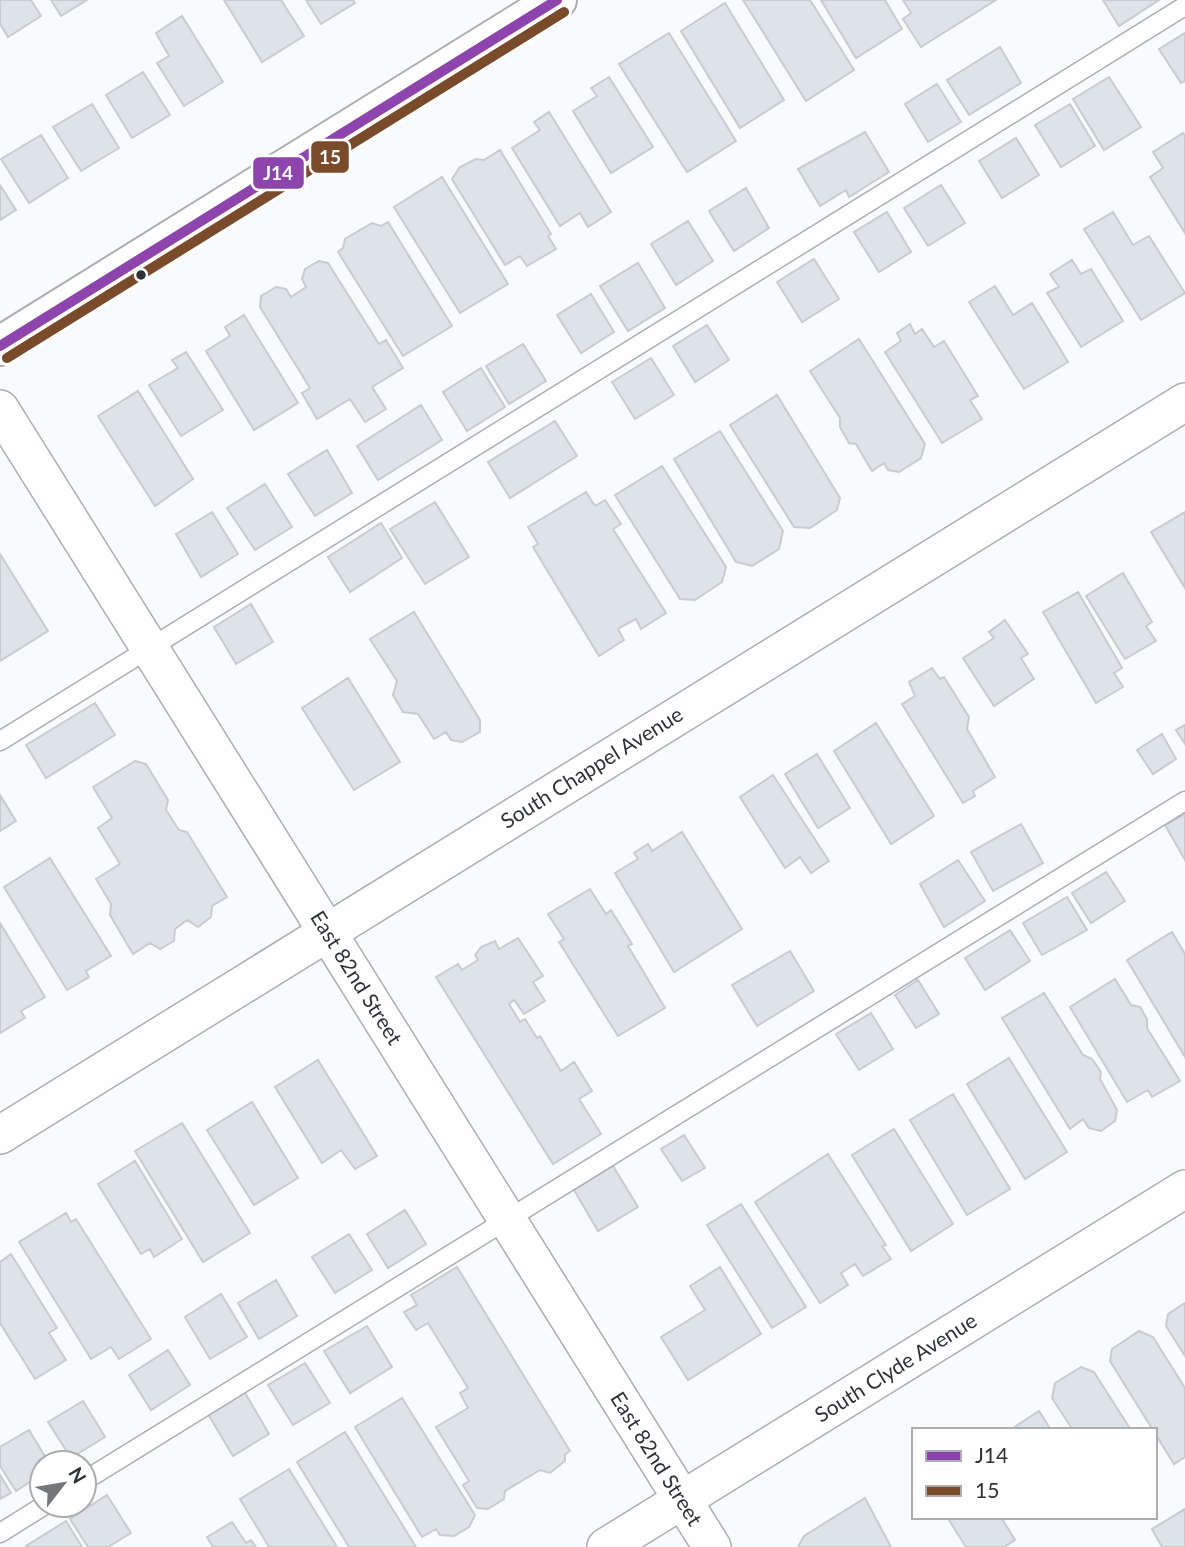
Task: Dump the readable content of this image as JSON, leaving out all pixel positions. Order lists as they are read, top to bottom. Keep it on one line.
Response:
{"streets":{"street":["South Chappel Avenue","East 82nd Street","South Clyde Avenue"]},"crossings":[["South Chappel Avenue","East 82nd Street"],["East 82nd Street","South Clyde Avenue"]],"lines":["transit line J14","transit line 15"],"legend":["J14","15"],"north":"top right"}
